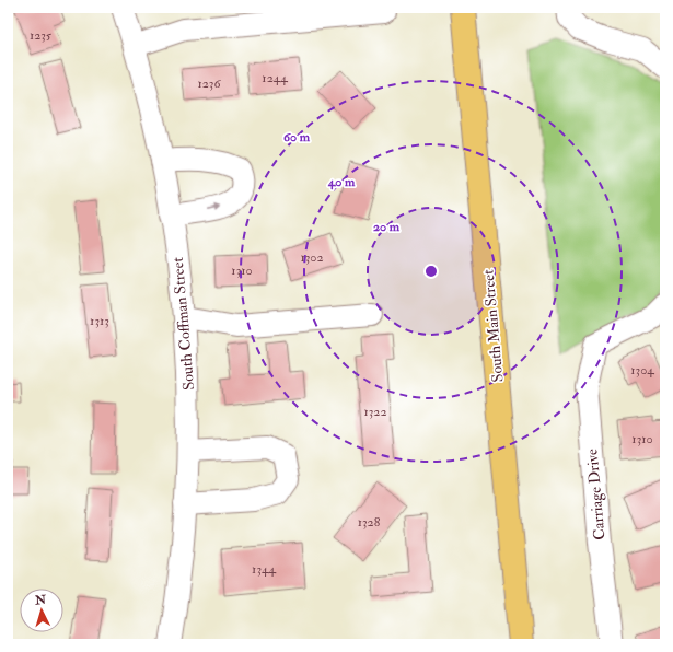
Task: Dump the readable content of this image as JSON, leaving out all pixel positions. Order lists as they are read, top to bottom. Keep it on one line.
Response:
{"streets":{"main road":["South Main Street"],"street":["South Coffman Street","Carriage Drive"]},"house_numbers":["1235","1244","1236","1302","1310","1313","1304","1322","1310","1328","1344"],"north":"top","rings":["60 m","40 m","20 m"]}
